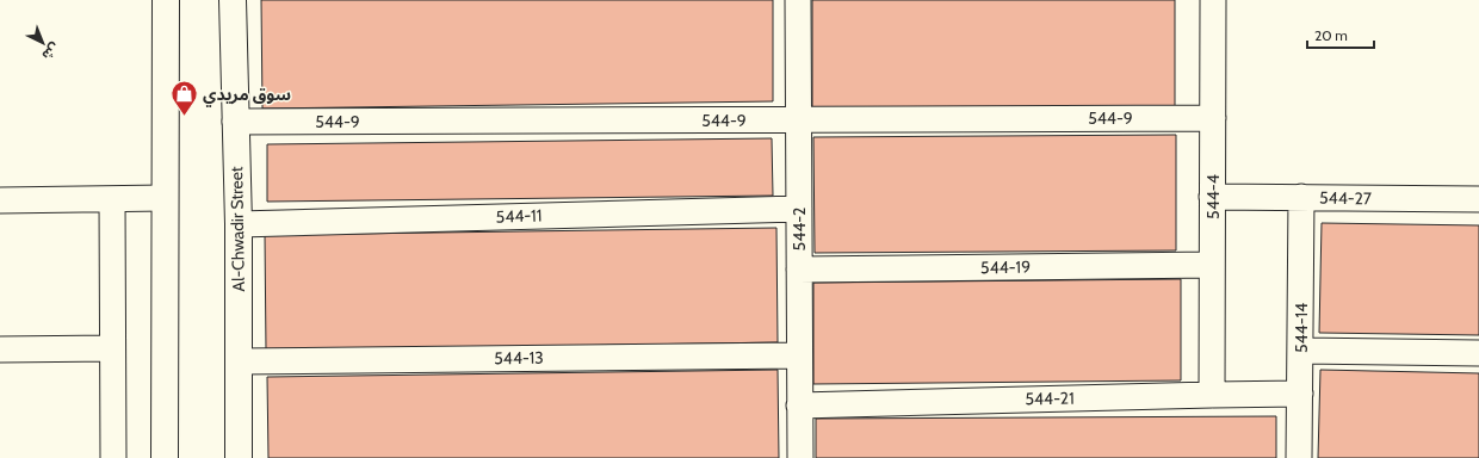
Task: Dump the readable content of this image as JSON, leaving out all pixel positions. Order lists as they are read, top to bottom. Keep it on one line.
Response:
{"streets":{"main road":["Al-Chwadir Street"],"street":["544-9","544-4","544-27","544-11","544-2","544-19","544-14","544-13","544-21"]},"crossings":[["544-9","544-4"],["544-9","Al-Chwadir Street"],["544-9","544-2"],["544-4","544-27"],["544-4","544-19"],["544-4","544-21"],["544-27","544-14"],["544-11","Al-Chwadir Street"],["544-11","544-2"],["Al-Chwadir Street","544-13"],["544-2","544-19"],["544-2","544-13"],["544-2","544-21"],["544-14","544-21"]],"places":{"shop":["سوق مريدي"]},"scale_bar":"20 m","north":"bottom right"}
